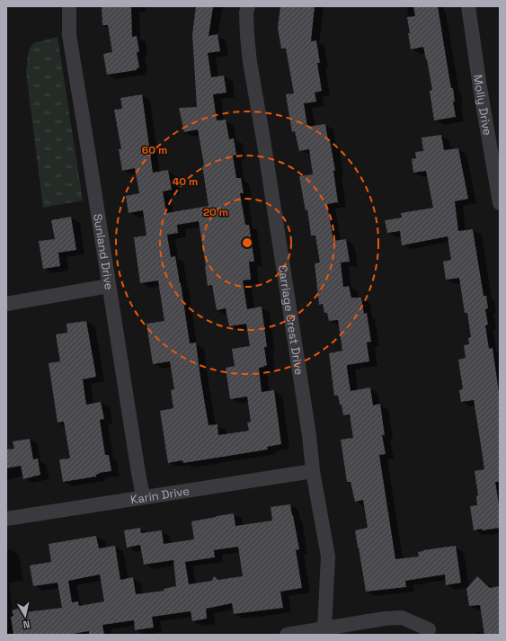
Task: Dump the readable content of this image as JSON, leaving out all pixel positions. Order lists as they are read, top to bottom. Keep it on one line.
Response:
{"streets":{"street":["Molly Drive","Sunland Drive","Carriage Crest Drive","Karin Drive"]},"crossings":[["Sunland Drive","Karin Drive"],["Carriage Crest Drive","Karin Drive"]],"north":"bottom","rings":["60 m","40 m","20 m"]}
